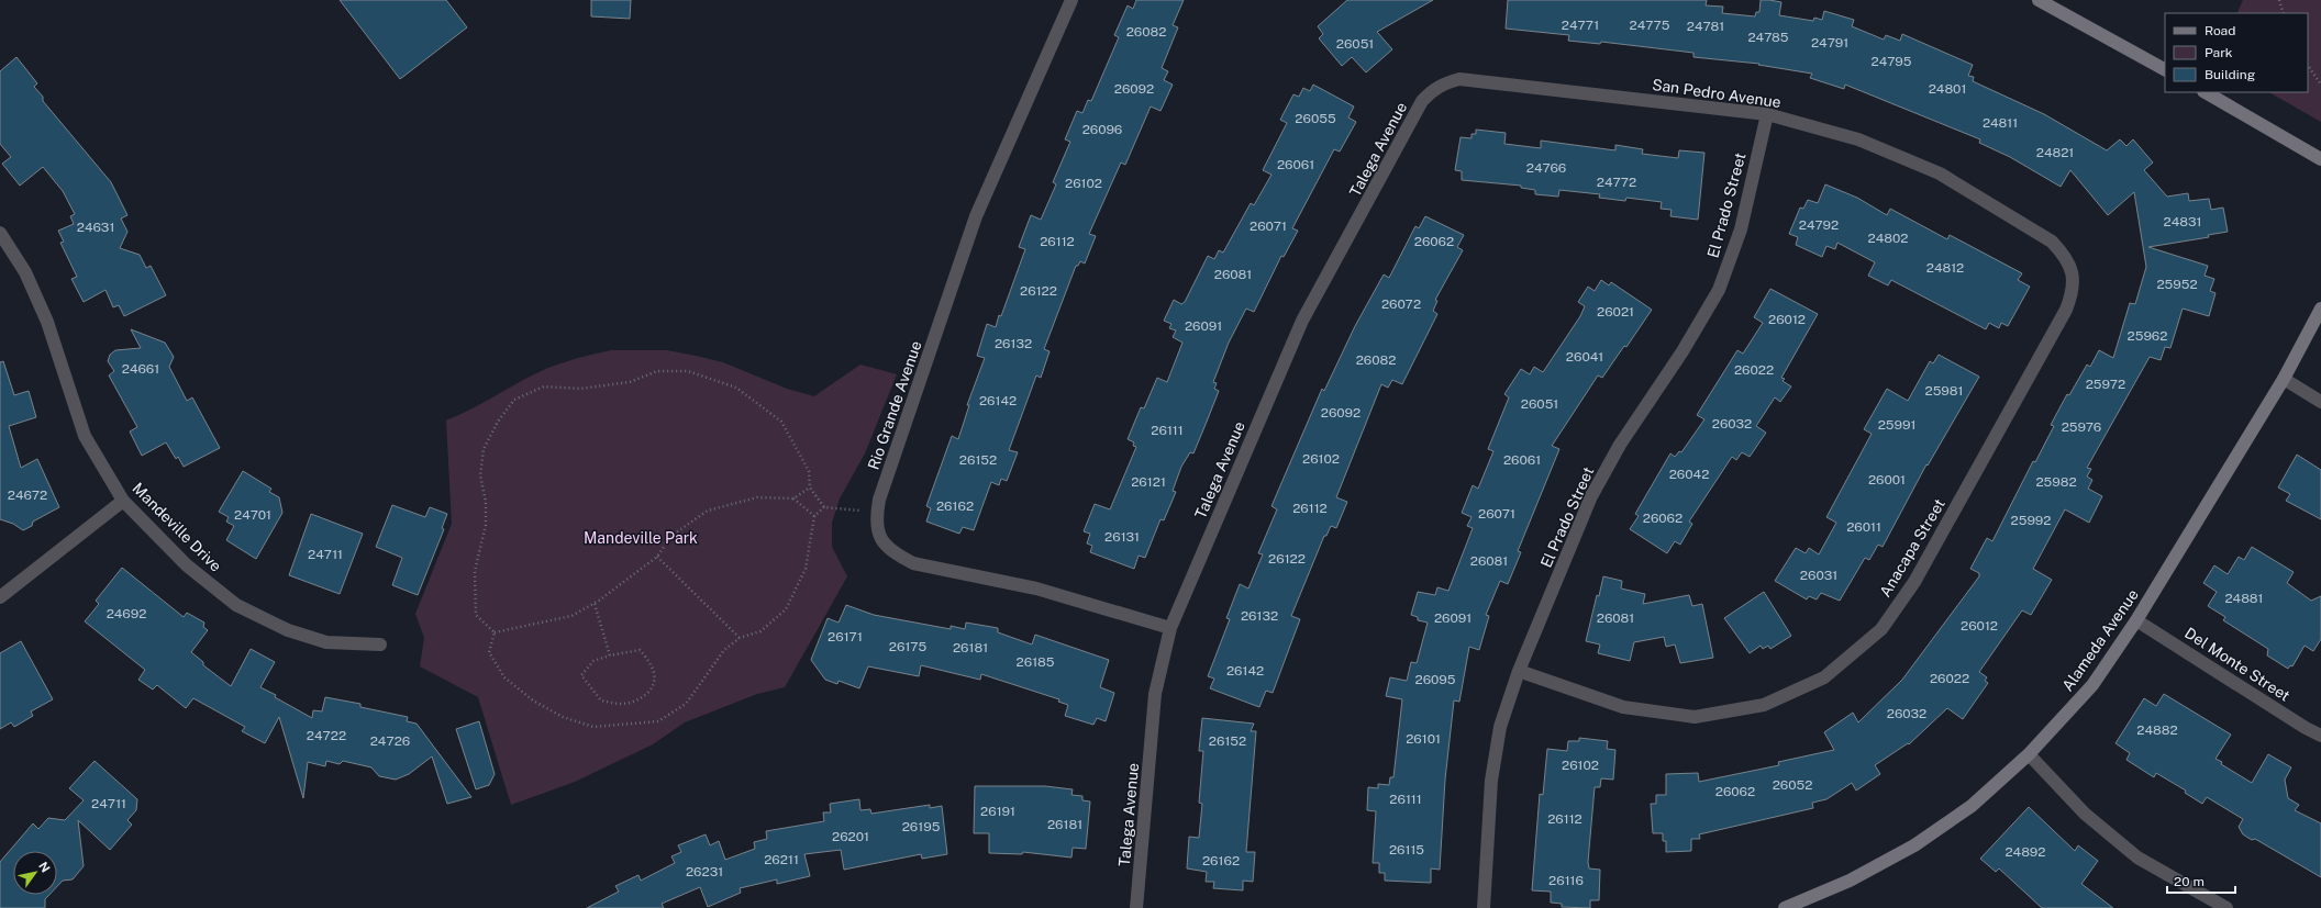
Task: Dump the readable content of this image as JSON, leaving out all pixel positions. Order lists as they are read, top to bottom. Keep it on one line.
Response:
{"streets":{"street":["San Pedro Avenue","Talega Avenue","El Prado Street","Rio Grande Avenue","Mandeville Drive","Anacapa Street","Alameda Avenue","Del Monte Street"]},"crossings":[["San Pedro Avenue","Talega Avenue"],["San Pedro Avenue","El Prado Street"],["San Pedro Avenue","Anacapa Street"],["Talega Avenue","Rio Grande Avenue"],["El Prado Street","Anacapa Street"],["Alameda Avenue","Del Monte Street"]],"parks":["Mandeville Park"],"house_numbers":["24771","24775","24781","26082","24785","24791","26051","24795","26092","24801","26055","24811","26096","24821","26061","24766","24772","26102","24831","24792","26071","24631","24802","26112","26062","24812","26081","25952","26122","26072","26021","26012","26091","25962","26132","26041","26082","24661","26022","25972","25981","26142","26051","26092","26032","25991","25976","26111","26102","26152","26061","26042","26001","26121","25982","24672","26162","26112","26071","24701","26062","25992","26011","26131","24711","26122","26081","26031","24881","24692","26132","26091","26081","26012","26171","26175","26181","26185","26142","26022","26095","26032","24882","24722","26101","24726","26152","26102","26052","26062","26111","24711","26191","26112","26181","26195","26201","26115","24892","26211","26162","26231","26116"],"legend":["Road","Park","Building"],"scale_bar":"20 m","north":"top right"}
